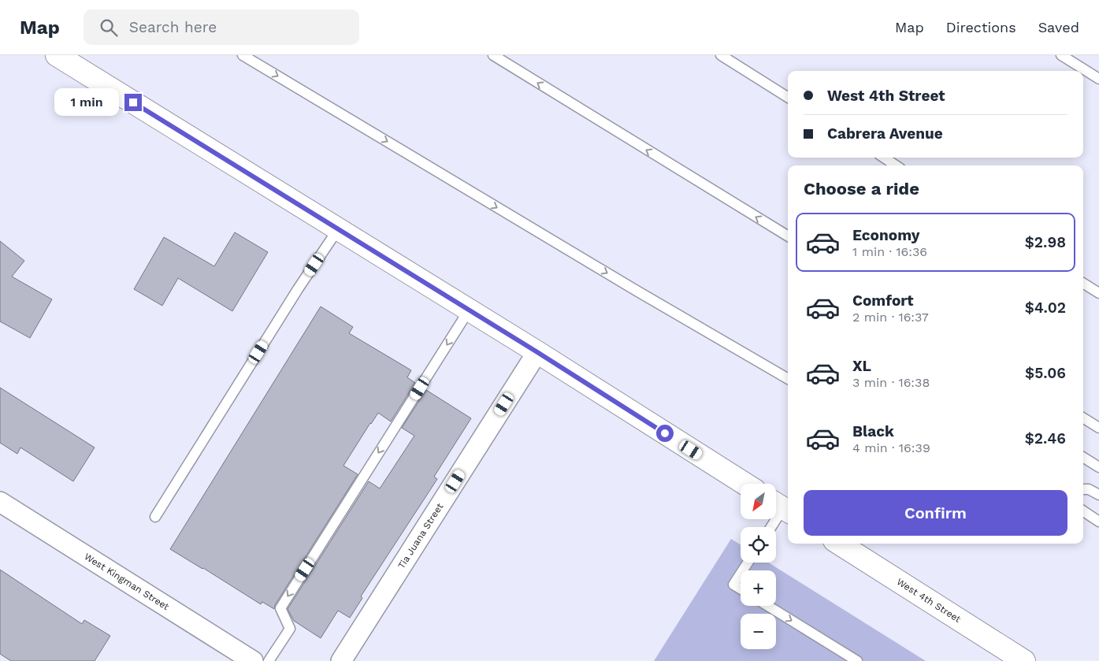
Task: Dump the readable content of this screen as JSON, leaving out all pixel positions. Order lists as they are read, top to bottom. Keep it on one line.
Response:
{"streets":{"street":["Tia Juana Street","West Kingman Street","West 4th Street"]},"north":"bottom left","page":{"header":"Map","search":"Search here","nav":["Map","Directions","Saved"],"banner":["West 4th Street","Cabrera Avenue"],"bubble":"1 min","heading":"Choose a ride","list":[{"name":"Economy","note":"1 min · 16:36","value":"$2.98"},{"name":"Comfort","note":"2 min · 16:37","value":"$4.02"},{"name":"XL","note":"3 min · 16:38","value":"$5.06"},{"name":"Black","note":"4 min · 16:39","value":"$2.46"}],"buttons":"Confirm","map_buttons":["+","−"]}}
